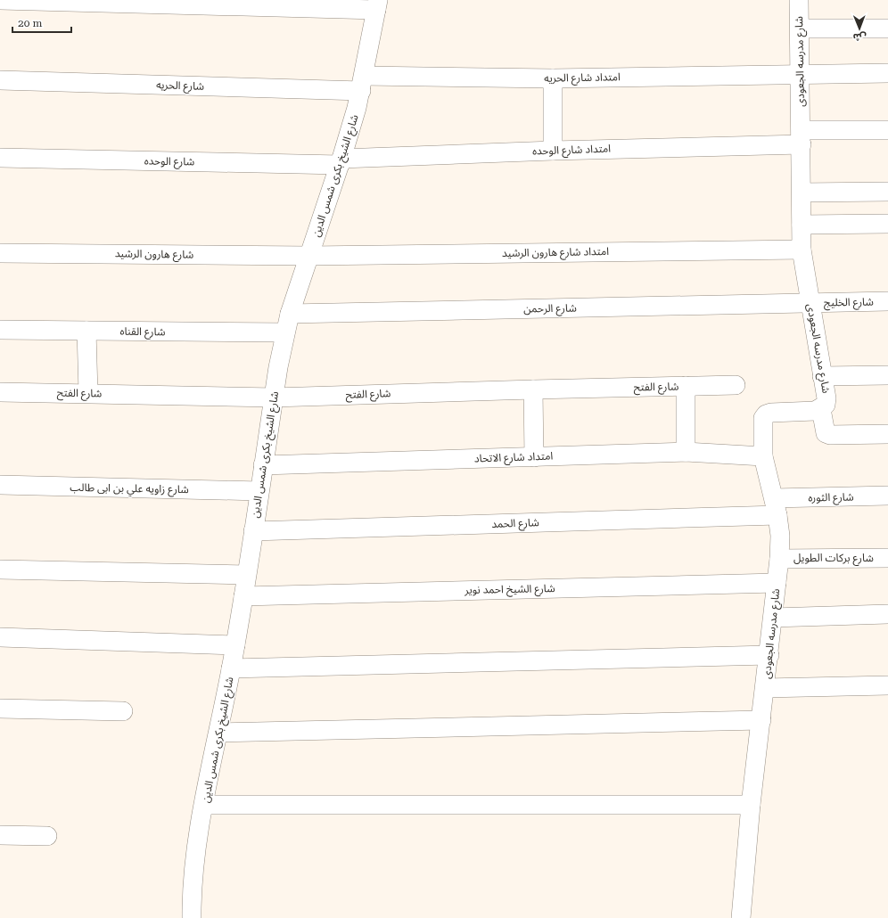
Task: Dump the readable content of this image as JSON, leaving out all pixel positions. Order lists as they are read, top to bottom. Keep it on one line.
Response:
{"streets":{"street":["شارع مدرسه الجعودى","امتداد شارع الحريه","شارع الحريه","امتداد شارع الوحده","شارع الوحده","شارع الشيخ بكرى شمس الدين","امتداد شارع هارون الرشيد","شارع هارون الرشيد","شارع الخليج","شارع الرحمن","شارع القناه","شارع الفتح","امتداد شارع الاتحاد","شارع زاويه علي بن ابى طالب","شارع الثوره","شارع الحمد","شارع بركات الطويل","شارع الشيخ احمد نوير"]},"crossings":[["شارع مدرسه الجعودى","امتداد شارع الحريه"],["شارع مدرسه الجعودى","امتداد شارع الوحده"],["شارع مدرسه الجعودى","امتداد شارع هارون الرشيد"],["شارع مدرسه الجعودى","شارع الخليج"],["شارع مدرسه الجعودى","شارع الرحمن"],["شارع مدرسه الجعودى","امتداد شارع الاتحاد"],["شارع مدرسه الجعودى","شارع الثوره"],["شارع مدرسه الجعودى","شارع الحمد"],["شارع مدرسه الجعودى","شارع بركات الطويل"],["شارع مدرسه الجعودى","شارع الشيخ احمد نوير"],["امتداد شارع الحريه","شارع الحريه"],["امتداد شارع الحريه","شارع الشيخ بكرى شمس الدين"],["شارع الحريه","شارع الشيخ بكرى شمس الدين"],["امتداد شارع الوحده","شارع الوحده"],["امتداد شارع الوحده","شارع الشيخ بكرى شمس الدين"],["شارع الوحده","شارع الشيخ بكرى شمس الدين"],["شارع الشيخ بكرى شمس الدين","امتداد شارع هارون الرشيد"],["شارع الشيخ بكرى شمس الدين","شارع هارون الرشيد"],["شارع الشيخ بكرى شمس الدين","شارع الرحمن"],["شارع الشيخ بكرى شمس الدين","شارع القناه"],["شارع الشيخ بكرى شمس الدين","شارع الفتح"],["شارع الشيخ بكرى شمس الدين","امتداد شارع الاتحاد"],["شارع الشيخ بكرى شمس الدين","شارع زاويه علي بن ابى طالب"],["شارع الشيخ بكرى شمس الدين","شارع الحمد"],["شارع الشيخ بكرى شمس الدين","شارع الشيخ احمد نوير"],["امتداد شارع هارون الرشيد","شارع هارون الرشيد"],["شارع الخليج","شارع الرحمن"],["شارع الثوره","شارع الحمد"]],"scale_bar":"20 m","north":"bottom"}
